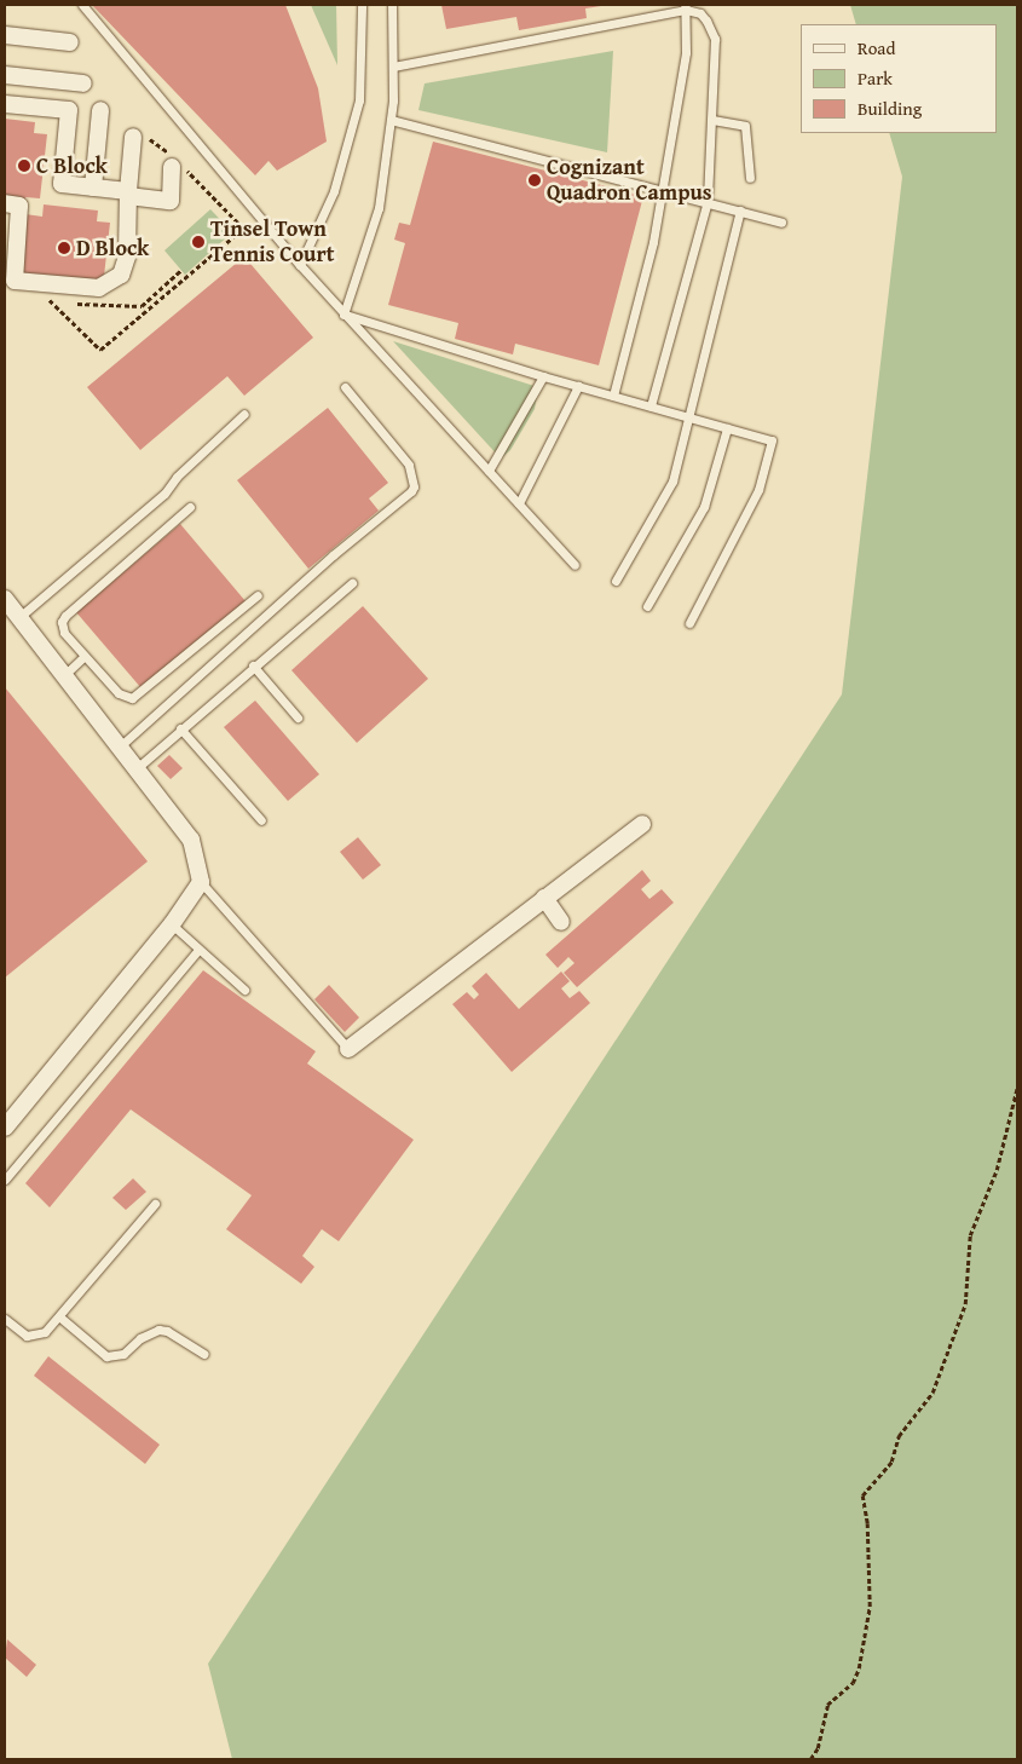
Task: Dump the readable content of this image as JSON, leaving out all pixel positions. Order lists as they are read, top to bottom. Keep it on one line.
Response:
{"places":["C Block","Cognizant Quadron Campus","Tinsel Town Tennis Court","D Block"],"legend":["Road","Park","Building"]}
